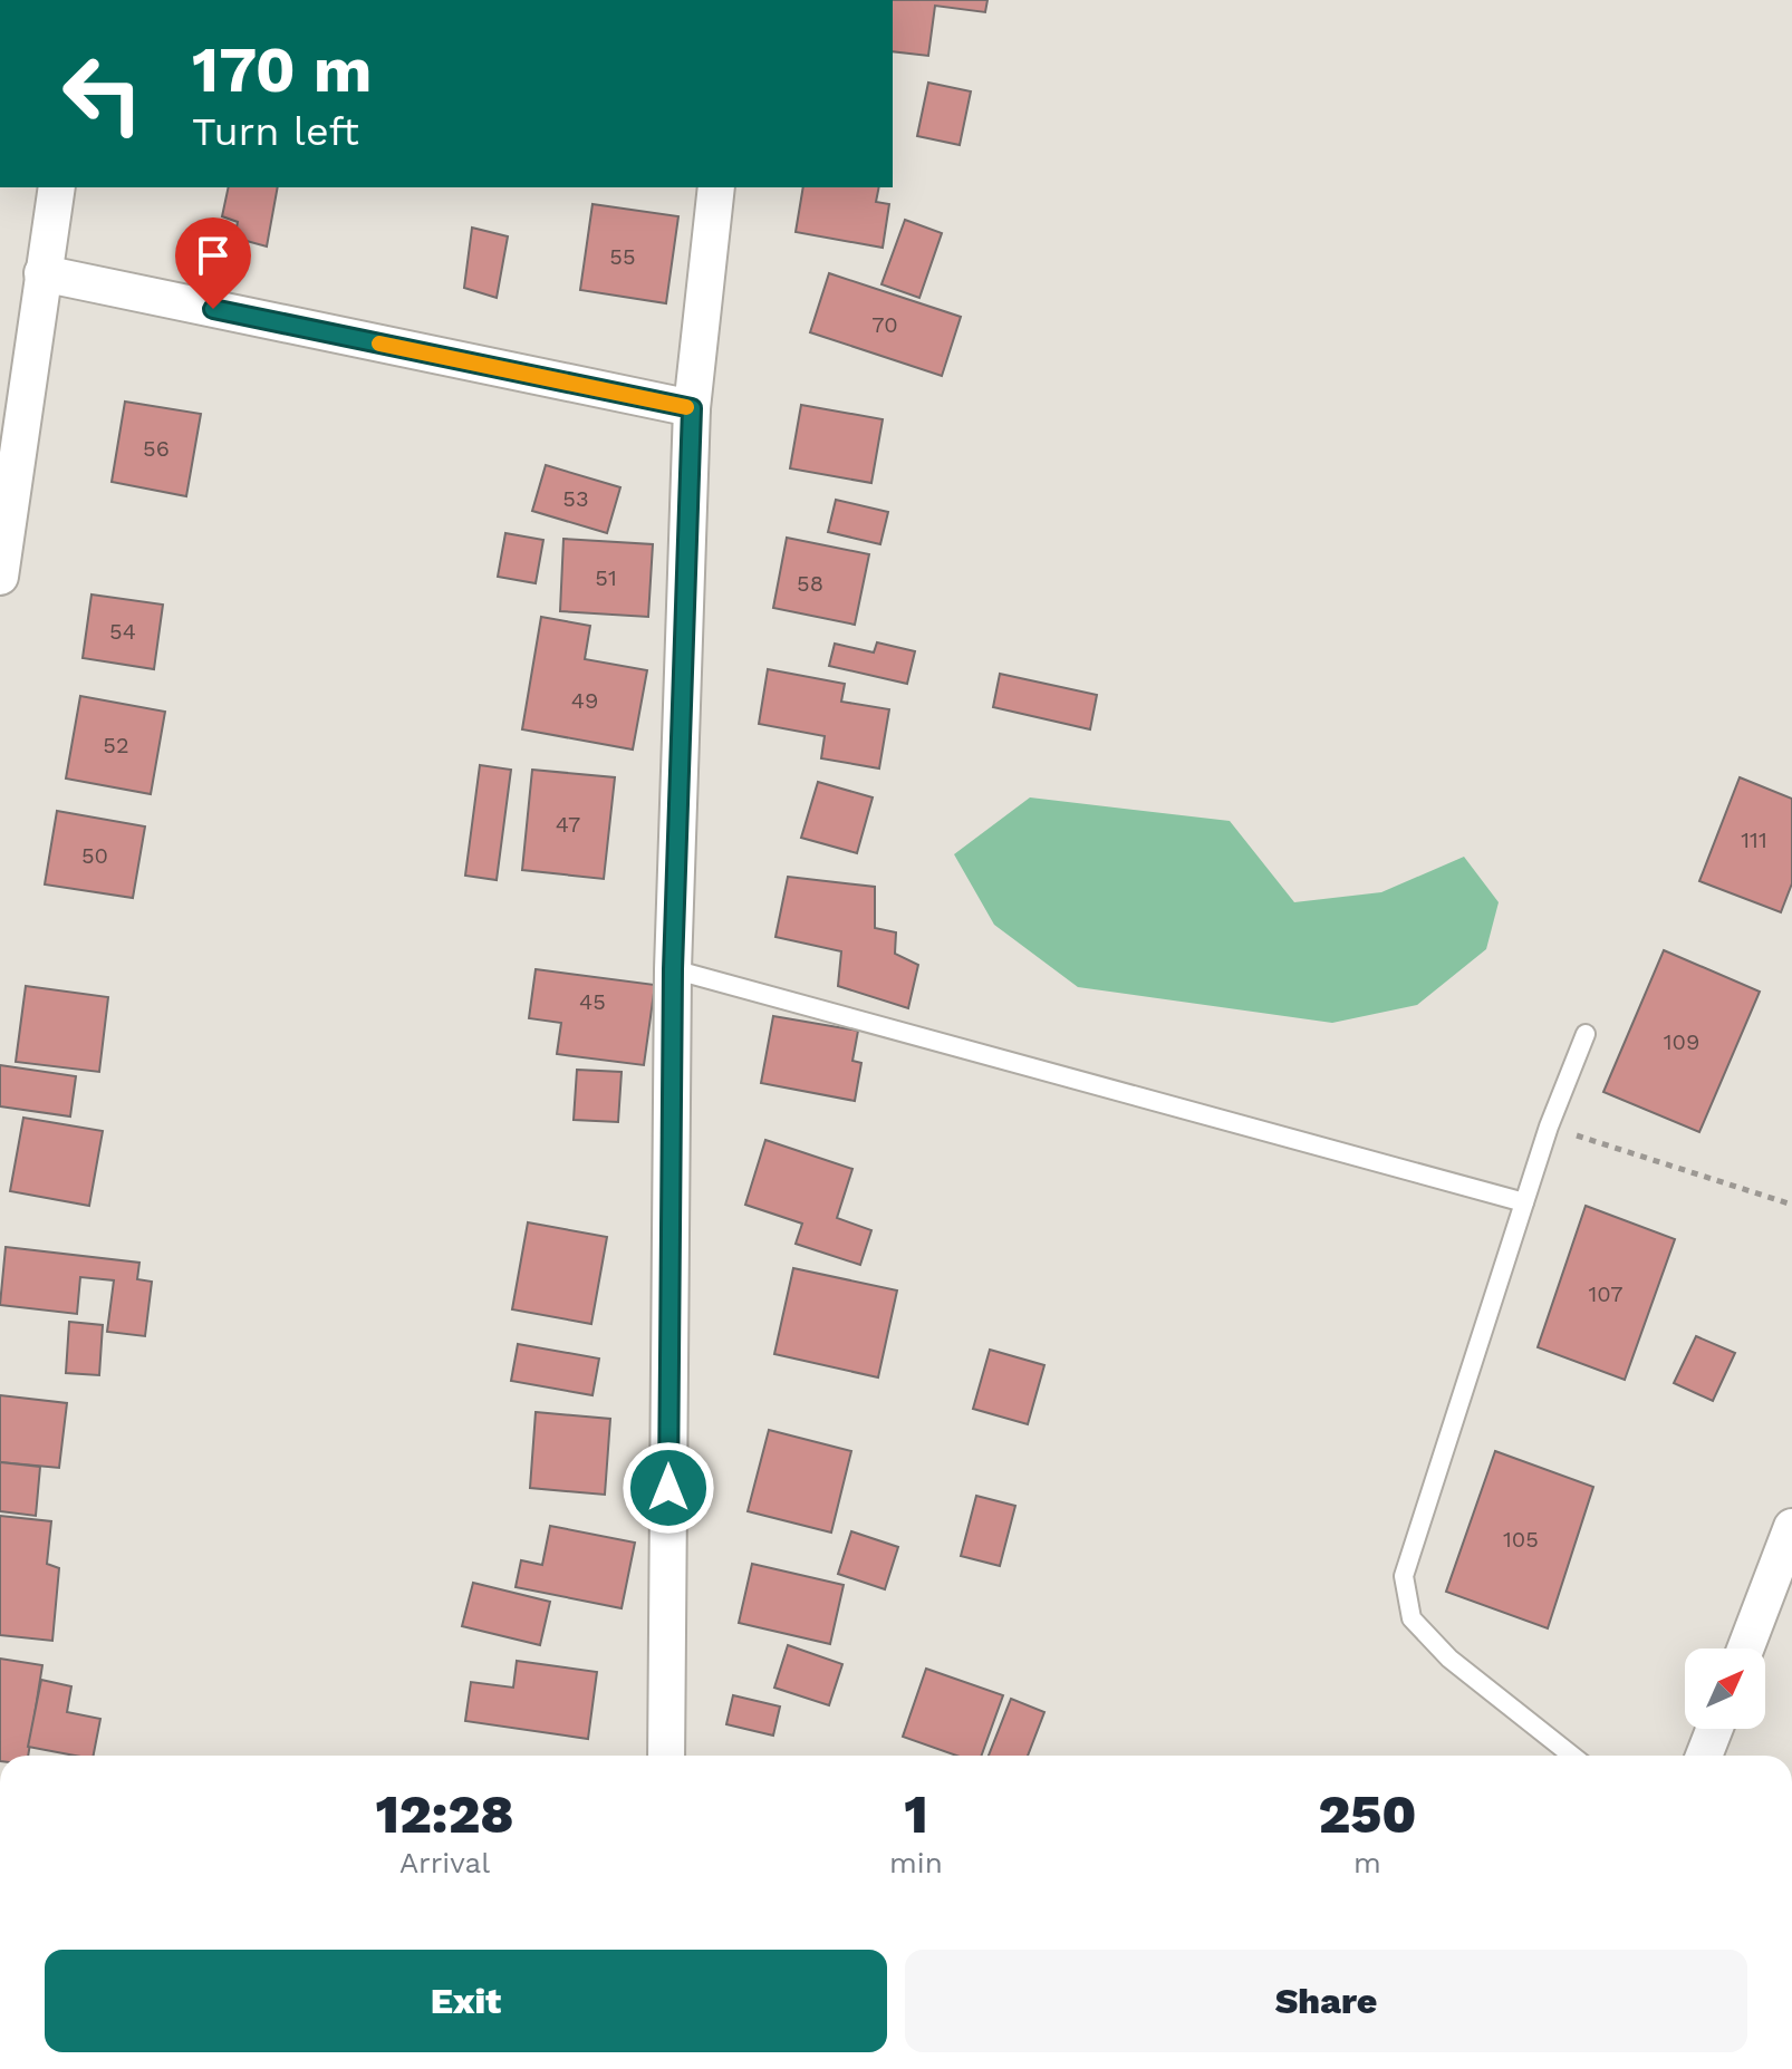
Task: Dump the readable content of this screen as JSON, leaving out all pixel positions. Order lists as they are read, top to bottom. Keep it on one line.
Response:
{"house_numbers":["55","70","56","53","51","58","54","49","52","47","111","50","45","109","107","105"],"north":"top right","page":{"turn":["170 m","Turn left"],"eta":["12:28","Arrival","1","min","250","m"],"buttons":["Exit","Share"]}}
